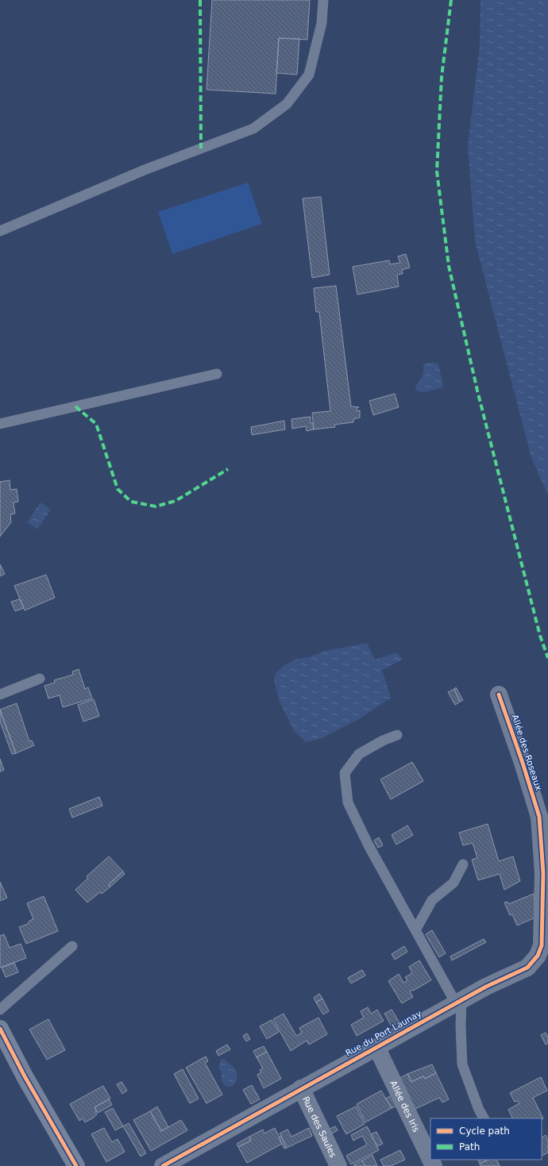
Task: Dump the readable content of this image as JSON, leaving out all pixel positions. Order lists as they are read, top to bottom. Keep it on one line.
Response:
{"streets":{"street":["Allée des Roseaux","Rue du Port Launay","Allée des Iris","Rue des Saules"]},"crossings":[["Allée des Roseaux","Rue du Port Launay"],["Rue du Port Launay","Allée des Iris"],["Rue du Port Launay","Rue des Saules"]],"legend":["Cycle path","Path"]}
